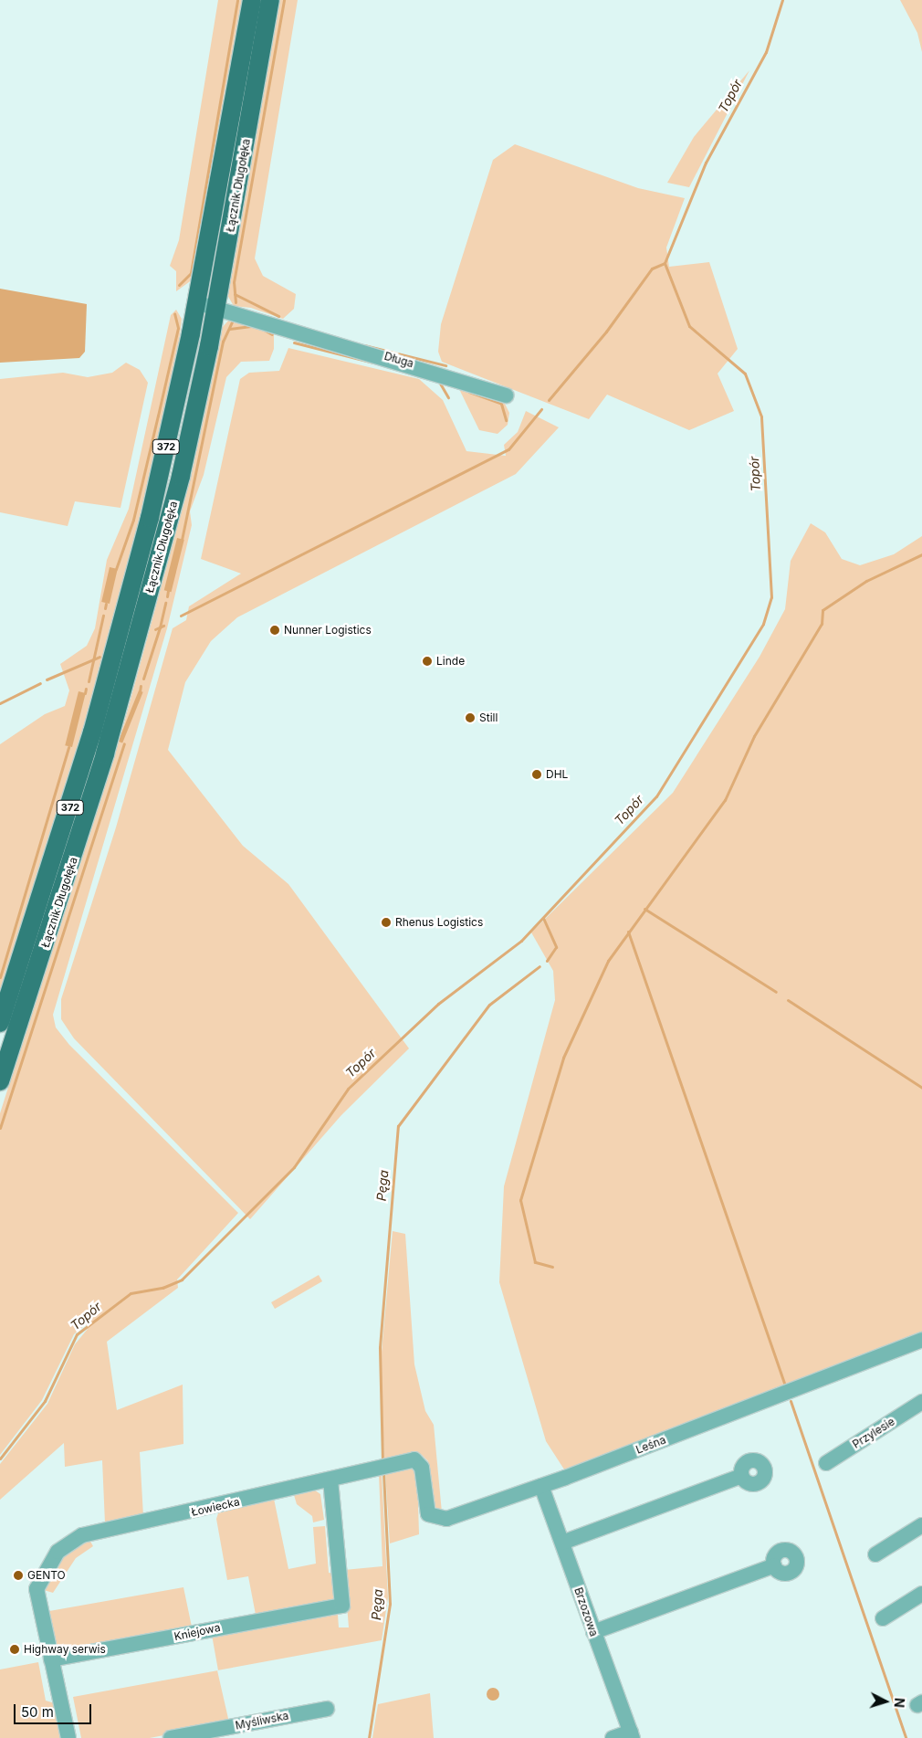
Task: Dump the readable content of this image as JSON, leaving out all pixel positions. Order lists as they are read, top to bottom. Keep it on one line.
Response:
{"streets":{"main road":["Łącznik Długołęka","372"],"street":["Długa","Przylesie","Leśna","Łowiecka","Brzozowa","Kniejowa","Myśliwska"]},"crossings":[["Łącznik Długołęka","Długa"],["Leśna","Łowiecka"],["Leśna","Brzozowa"],["Łowiecka","Kniejowa"]],"water":["Topór","Pęga"],"places":["Nunner Logistics","Linde","Still","DHL","Rhenus Logistics","GENTO","Highway serwis"],"scale_bar":"50 m","north":"right"}
